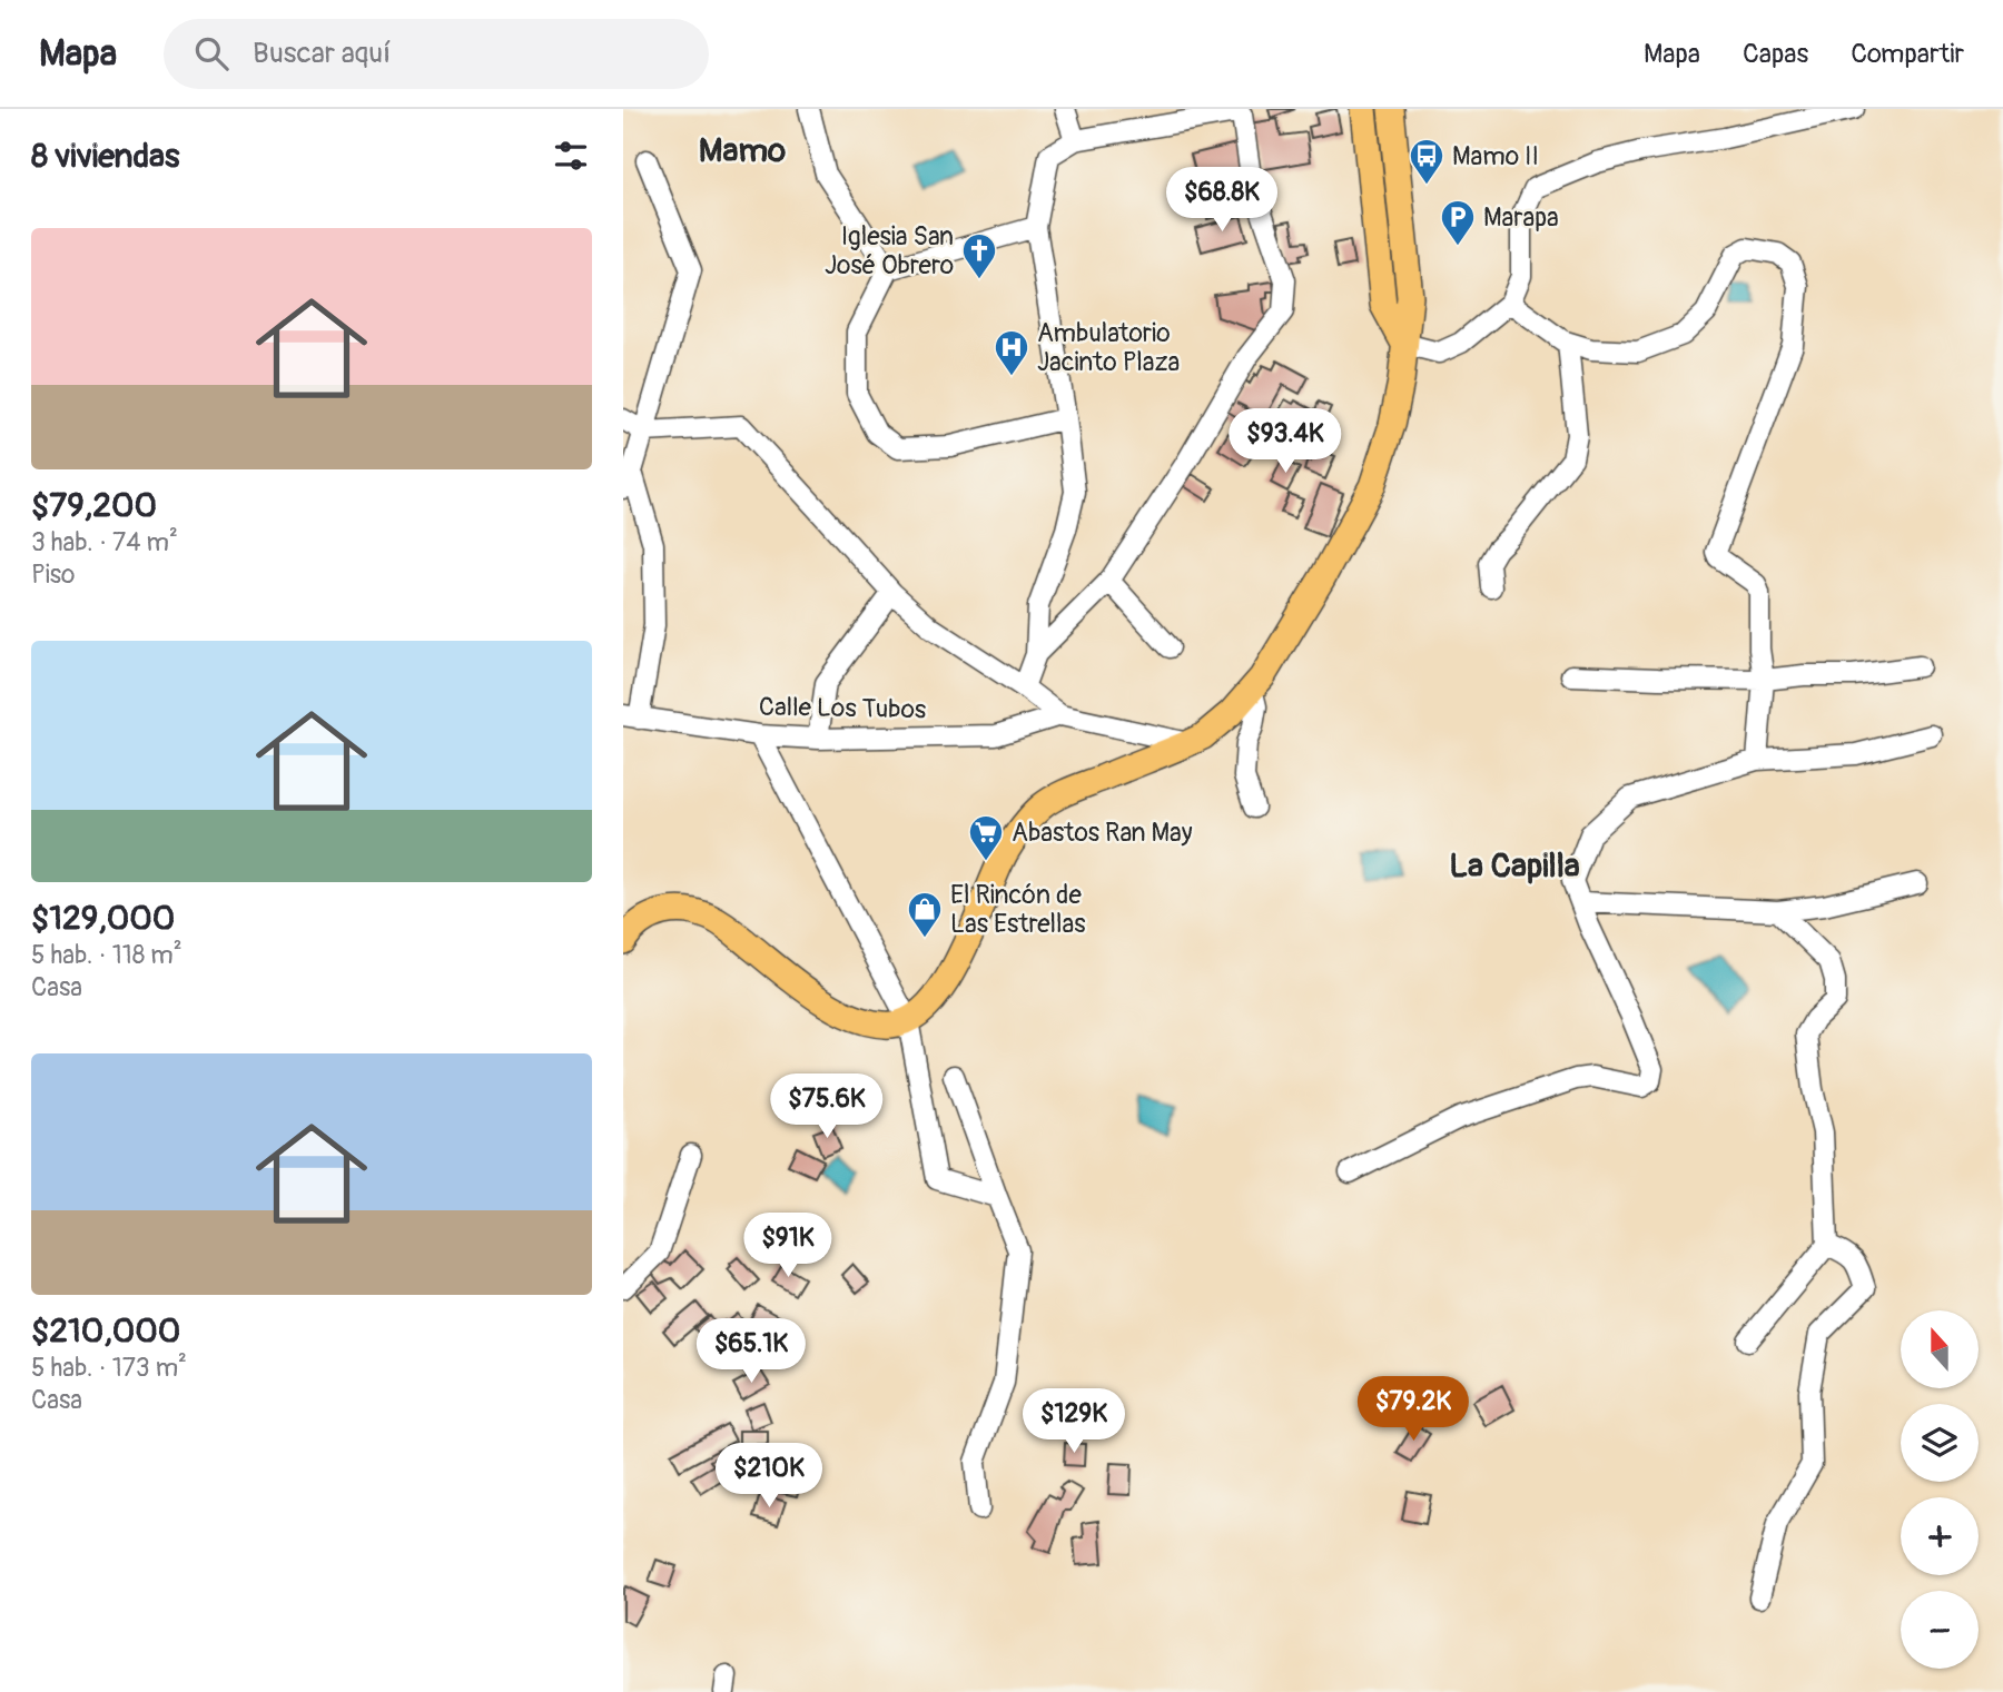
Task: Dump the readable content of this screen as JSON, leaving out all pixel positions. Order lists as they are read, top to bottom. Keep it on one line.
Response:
{"streets":{"street":["Calle Los Tubos"]},"districts":["Mamo","La Capilla"],"places":{"bus stop":["Mamo II"],"parking":["Marapa"],"church":["Iglesia San José Obrero"],"hospital":["Ambulatorio Jacinto Plaza"],"supermarket":["Abastos Ran May"],"shop":["El Rincón de Las Estrellas"]},"north":"top","page":{"header":"Mapa","search":"Buscar aquí","nav":["Mapa","Capas","Compartir"],"heading":"8 viviendas","price":["$68.8K","$93.4K","$75.6K","$91K","$65.1K","$79.2K","$129K","$210K"],"list":[{"name":"$79,200","note":"3 hab. · 74 m² · Piso"},{"name":"$129,000","note":"5 hab. · 118 m² · Casa"},{"name":"$210,000","note":"5 hab. · 173 m² · Casa"}],"map_buttons":["+","−"]}}
